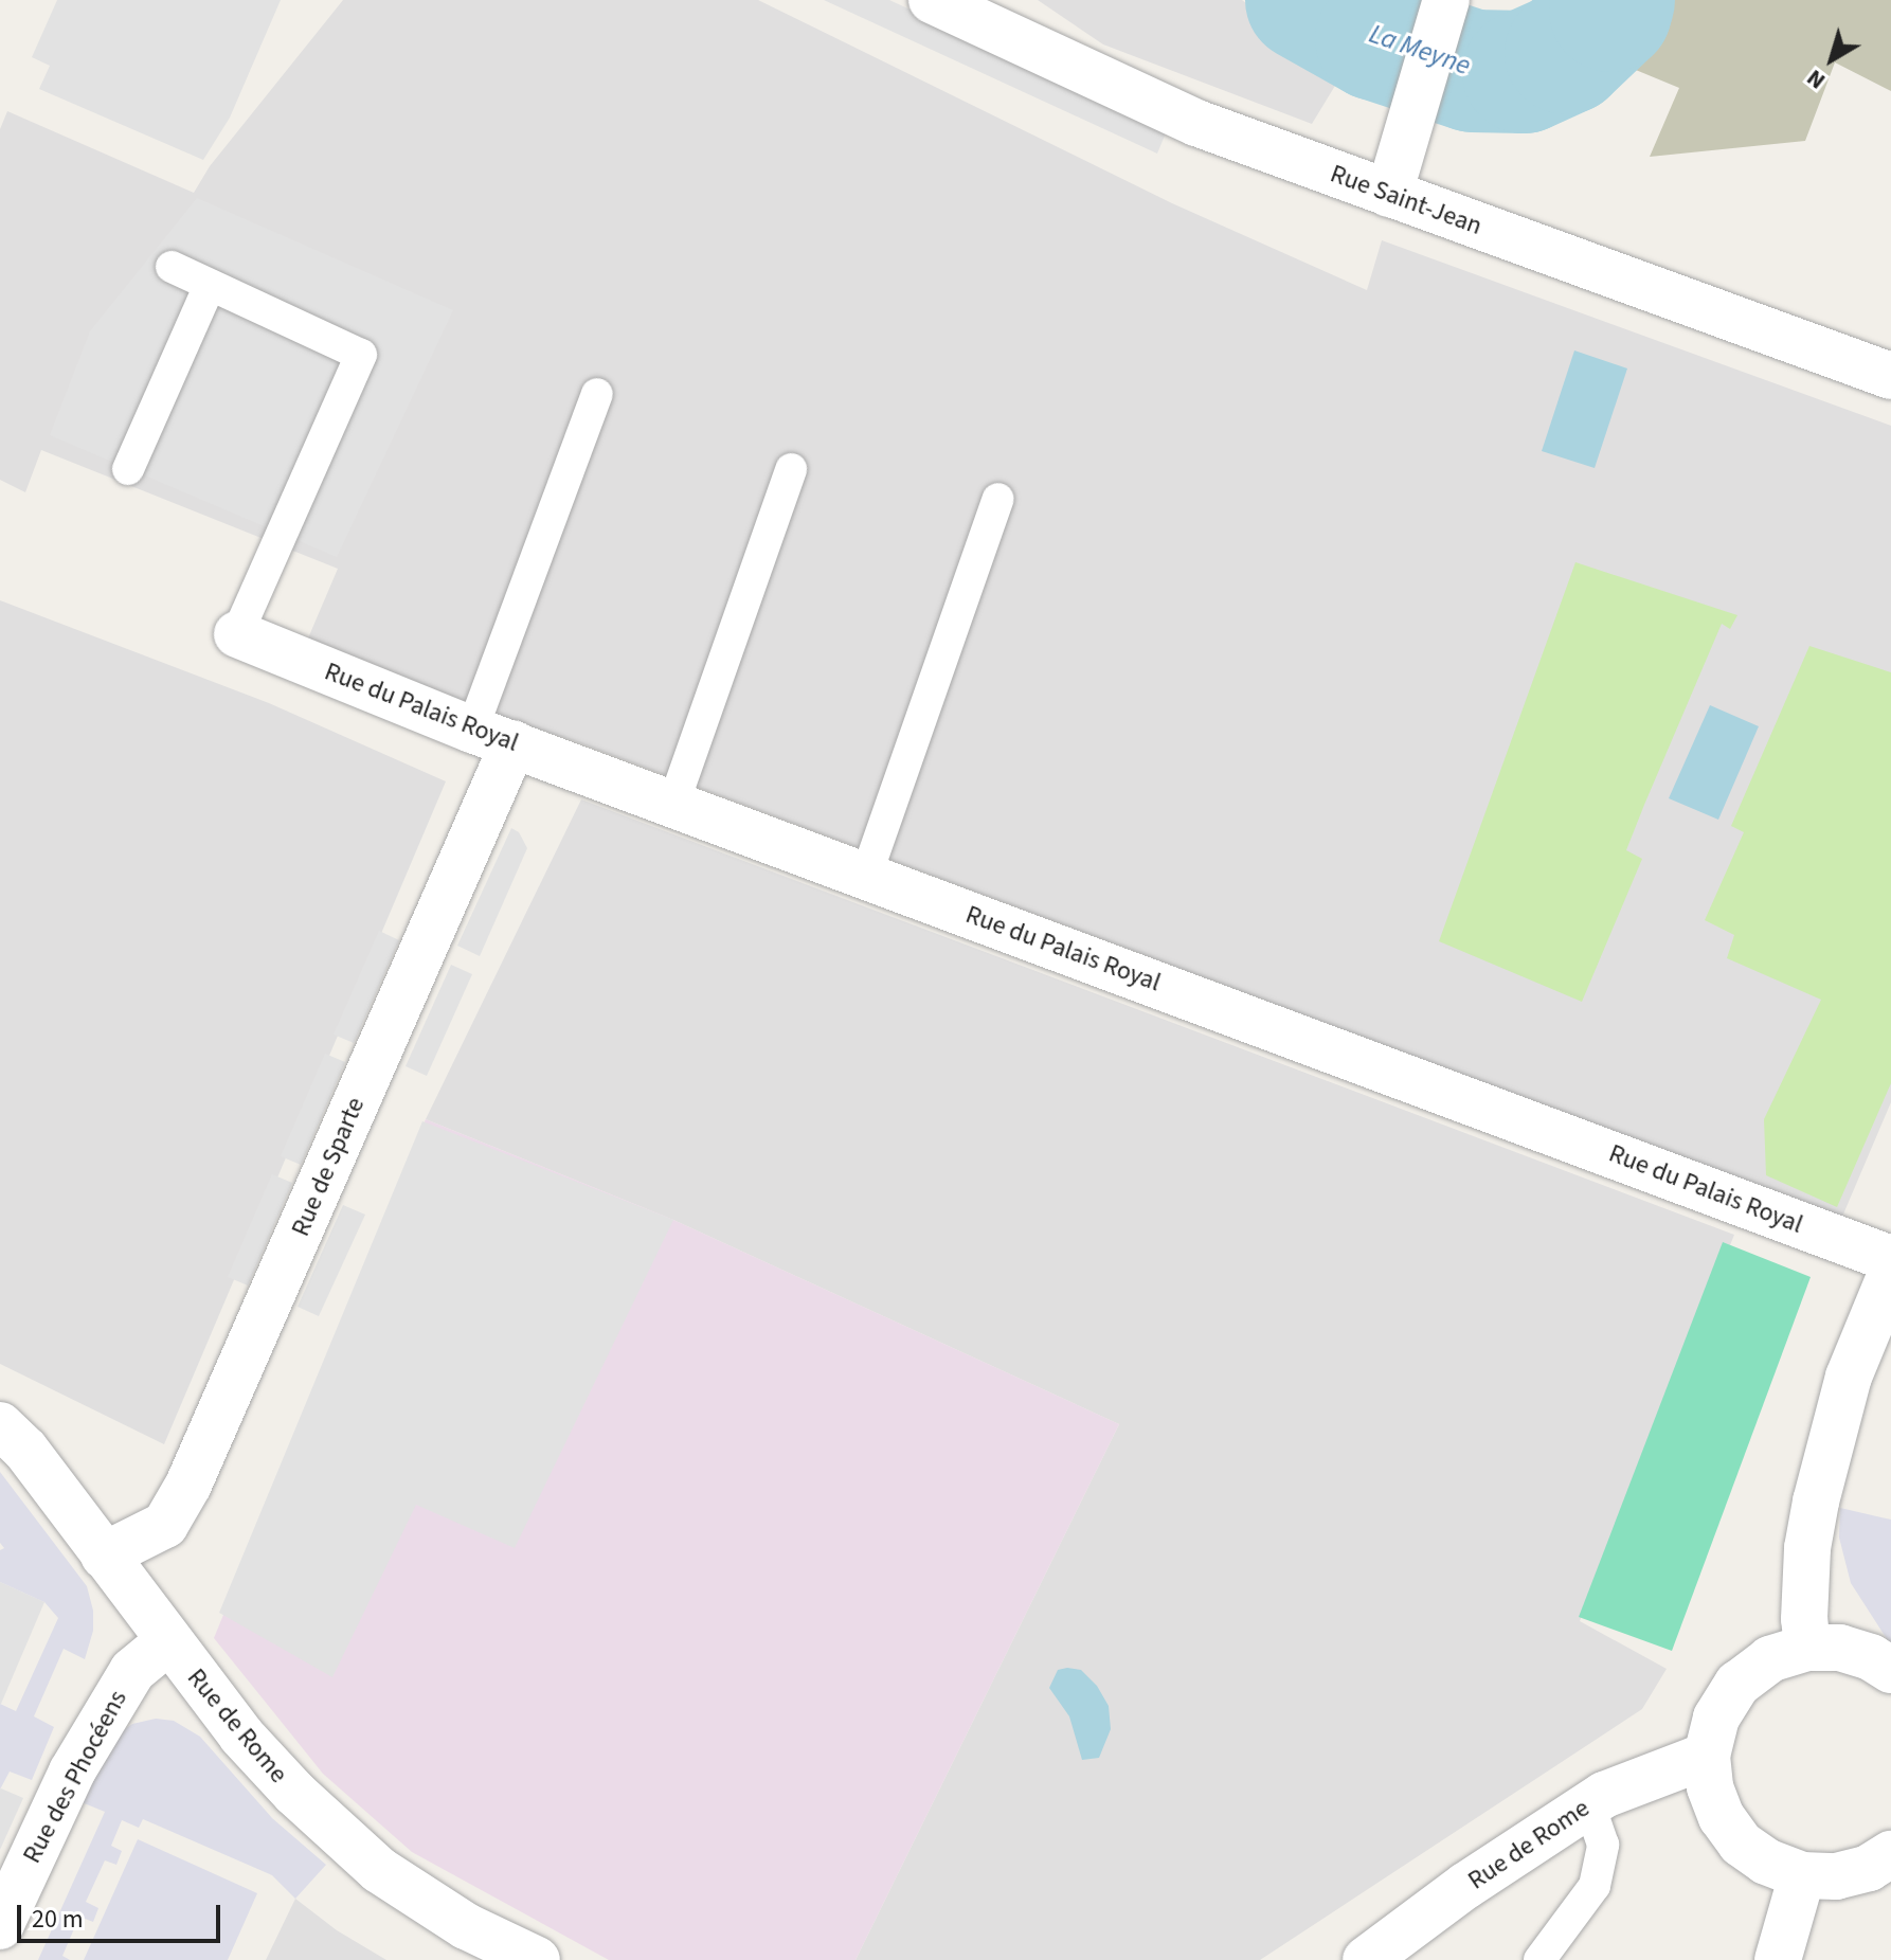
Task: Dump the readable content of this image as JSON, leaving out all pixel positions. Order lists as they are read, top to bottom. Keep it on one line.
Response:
{"streets":{"street":["Rue Saint-Jean","Rue du Palais Royal","Rue de Sparte","Rue de Rome","Rue des Phocéens"]},"crossings":[["Rue du Palais Royal","Rue de Sparte"],["Rue de Sparte","Rue de Rome"],["Rue de Rome","Rue des Phocéens"]],"water":["La Meyne"],"scale_bar":"20 m","north":"bottom left"}
